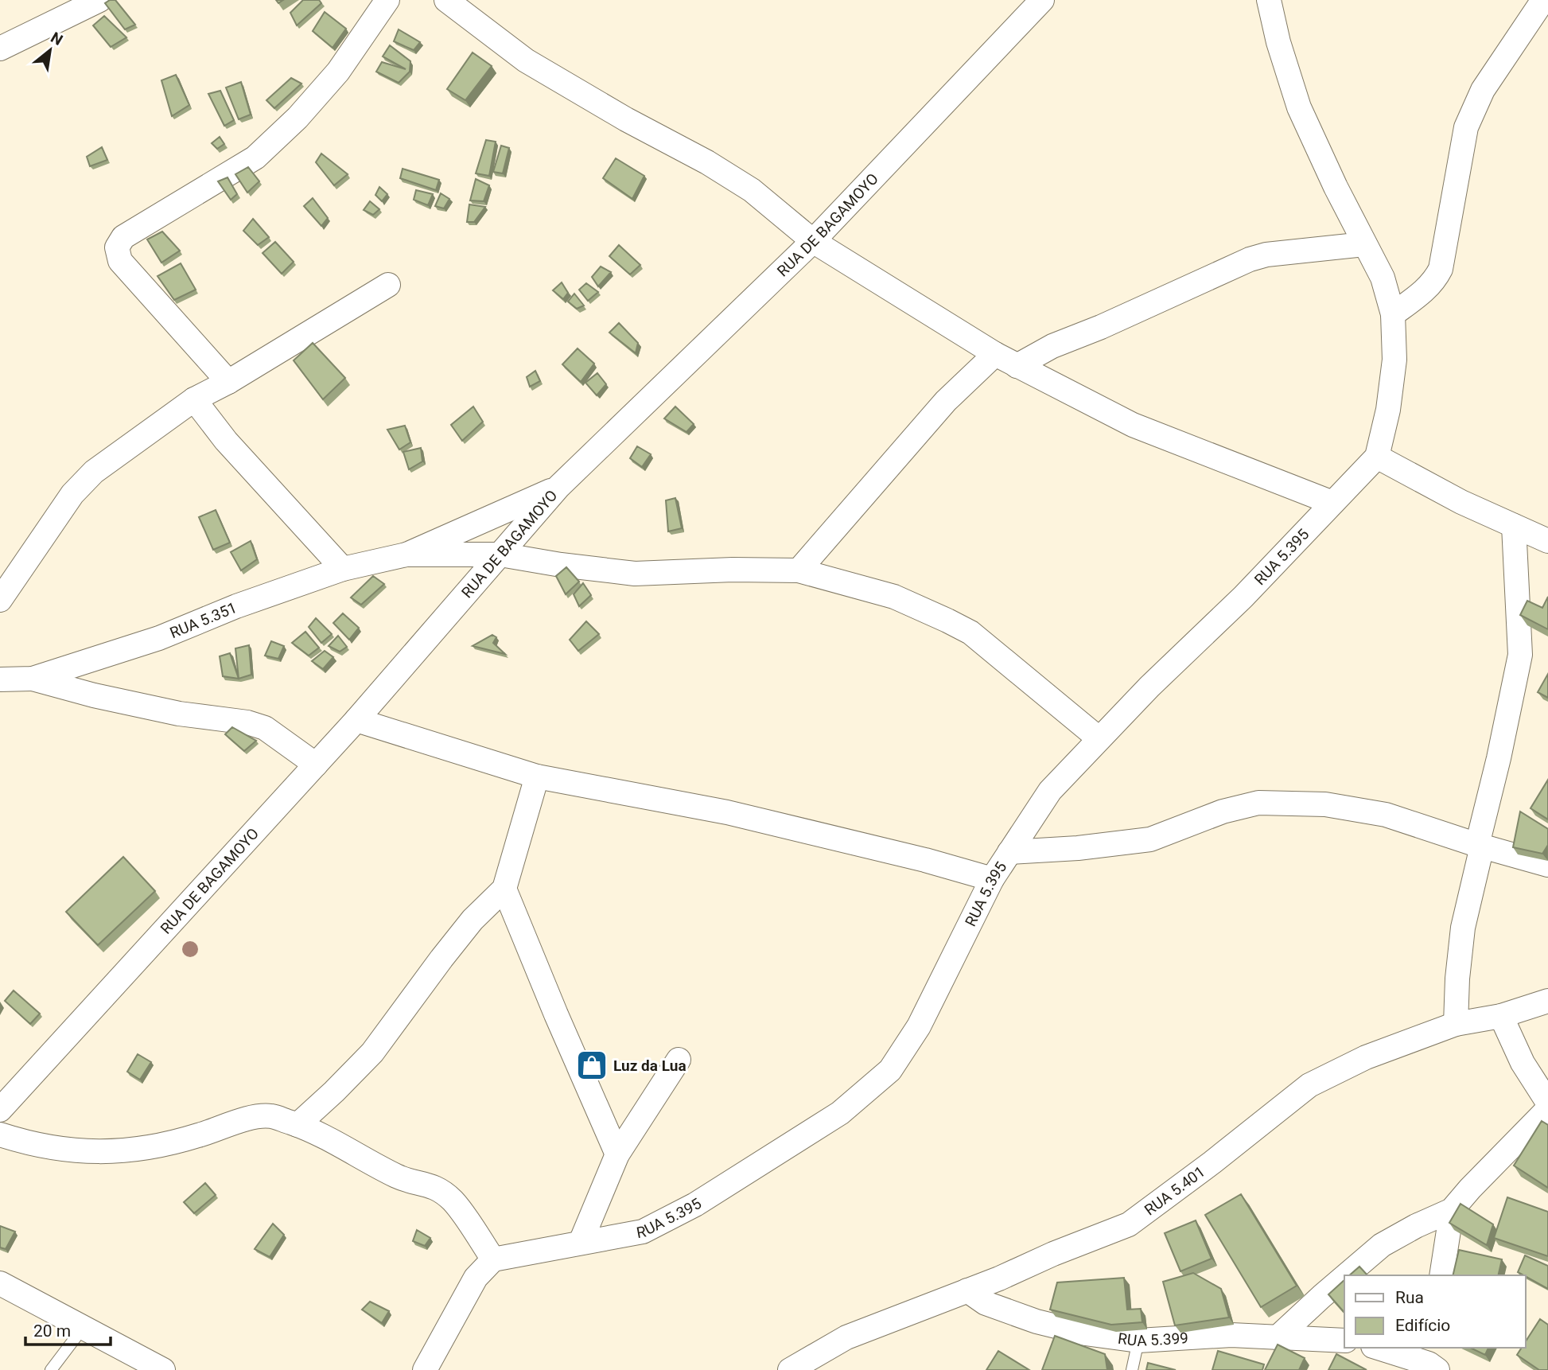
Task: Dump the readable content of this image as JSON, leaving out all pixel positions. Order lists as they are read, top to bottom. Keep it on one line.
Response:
{"streets":{"street":["RUA DE BAGAMOYO","RUA 5.395","RUA 5.351","RUA 5.401","RUA 5.399"]},"crossings":[["RUA 5.401","RUA 5.399"]],"places":{"shop":["Luz da Lua"]},"legend":["Rua","Edifício"],"scale_bar":"20 m","north":"top right"}
